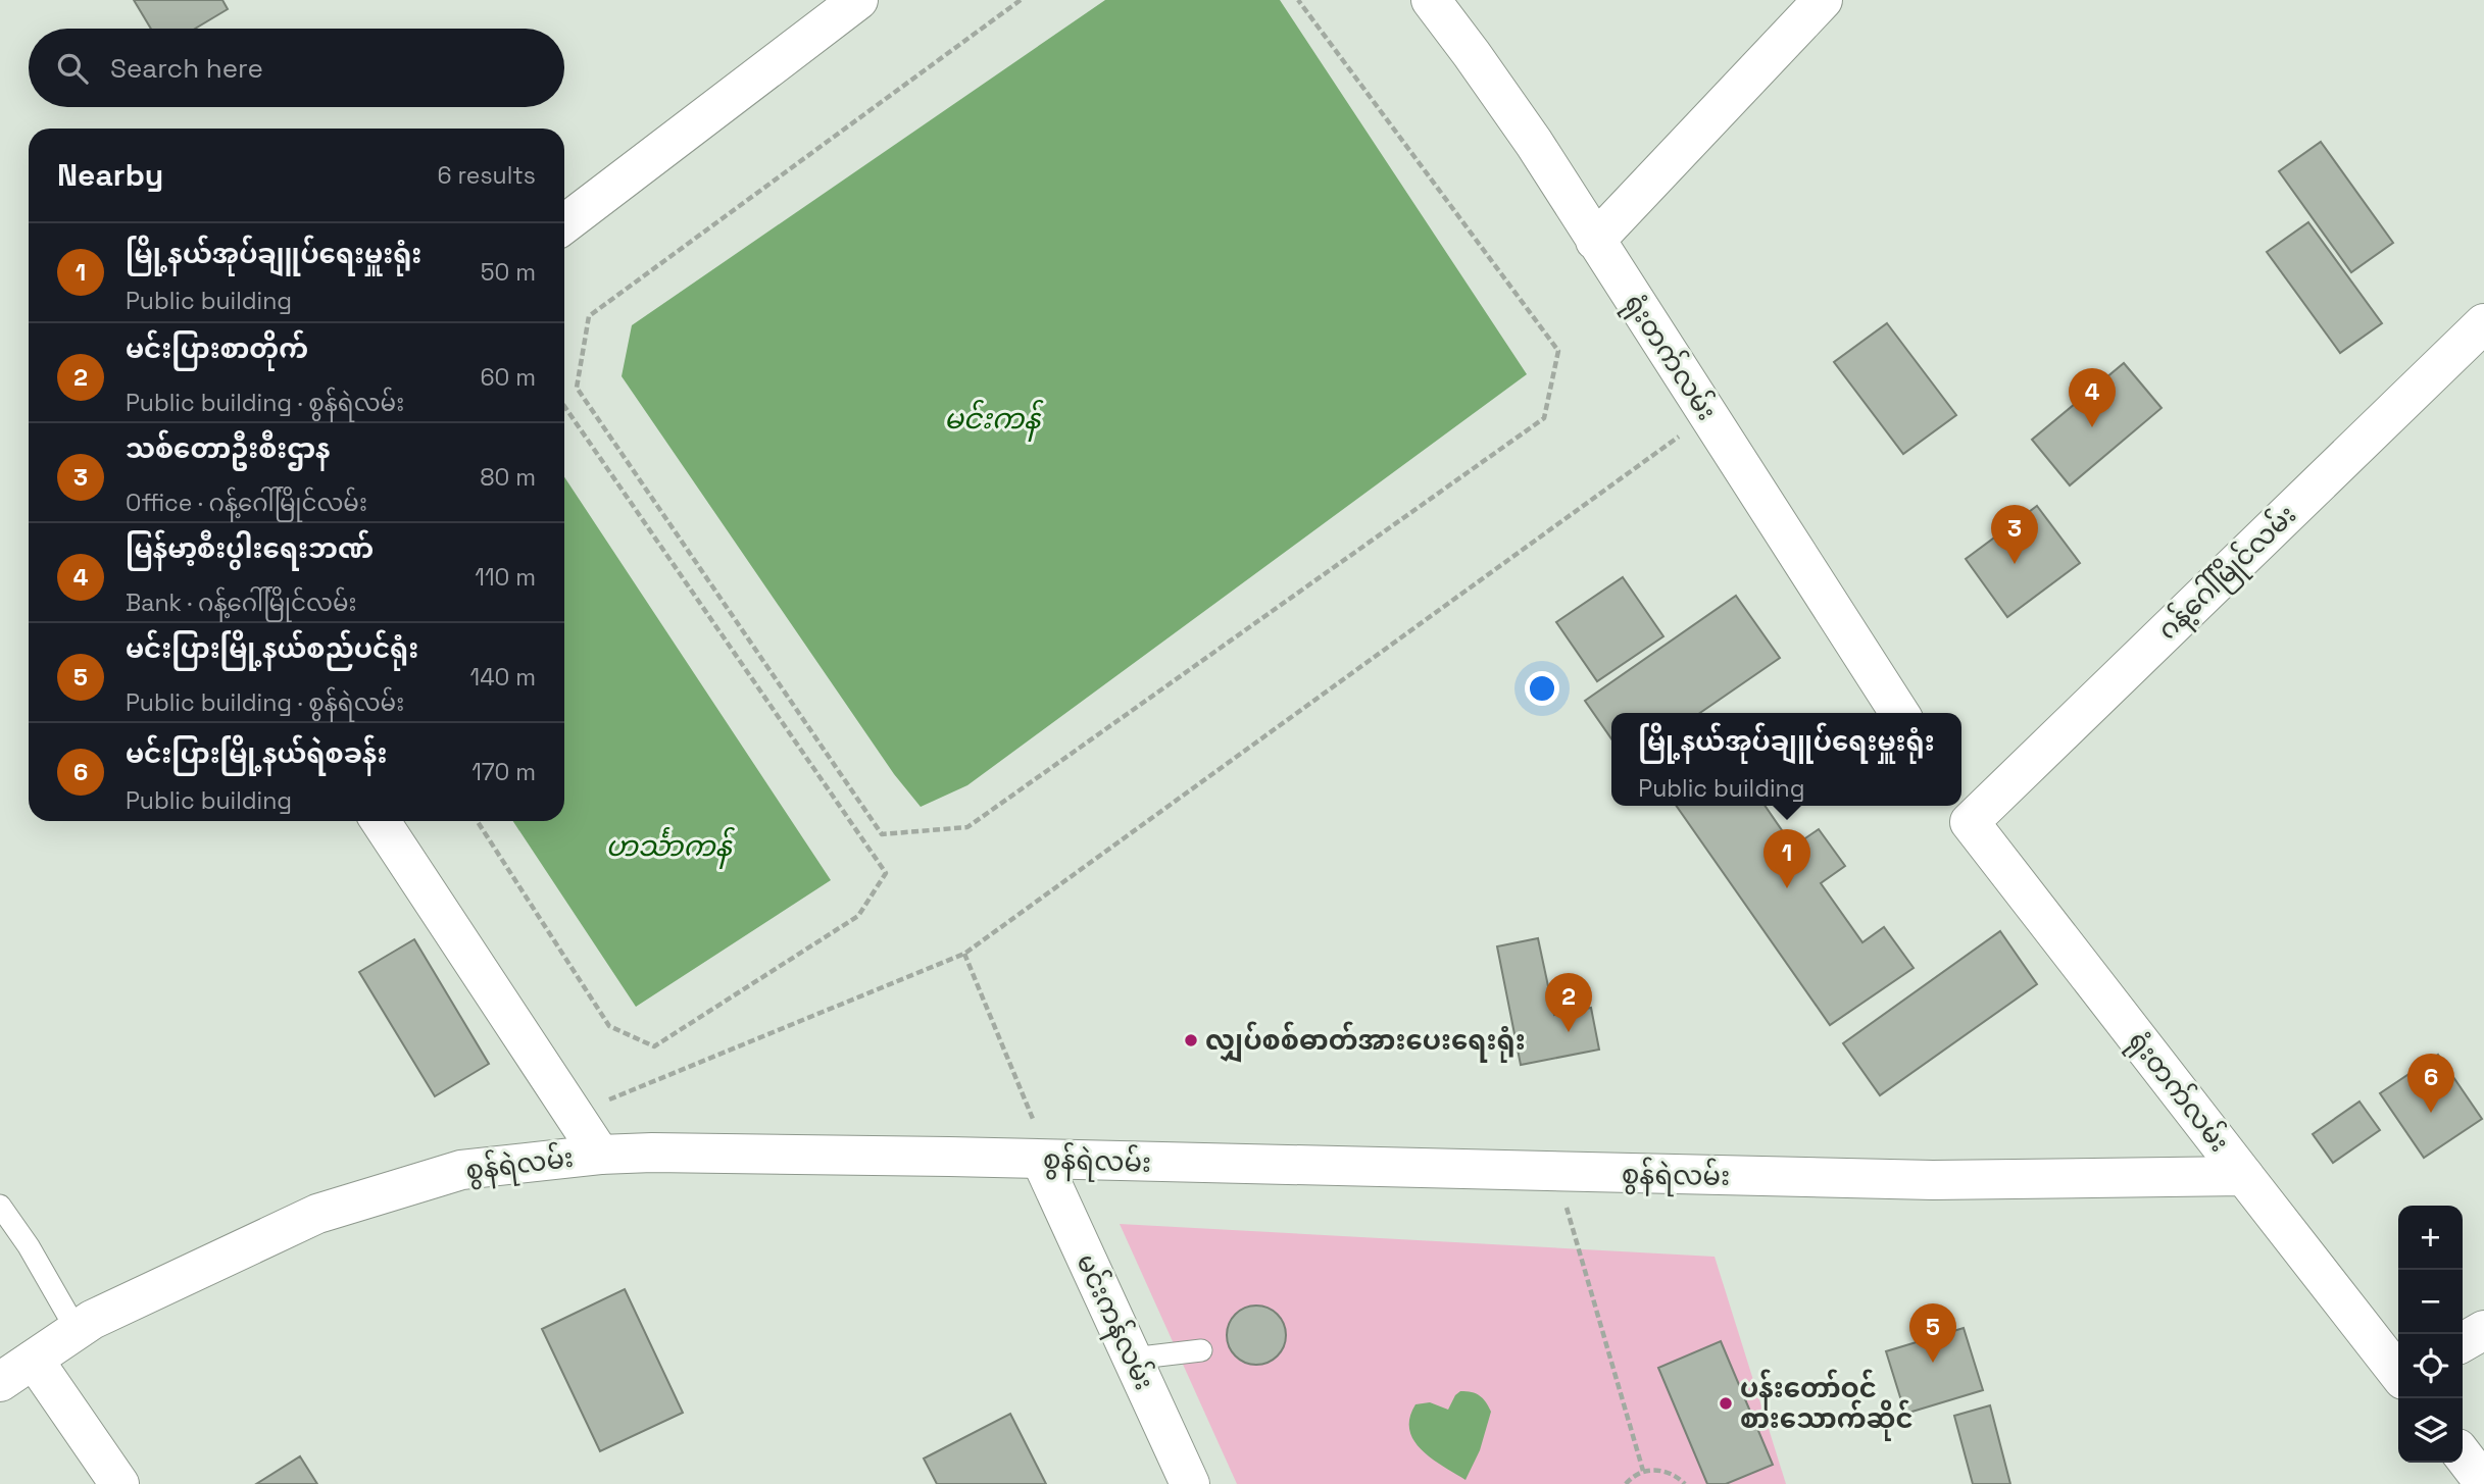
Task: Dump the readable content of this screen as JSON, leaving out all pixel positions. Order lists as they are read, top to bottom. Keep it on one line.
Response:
{"streets":{"street":["ရုံးတက်လမ်း","ဂန့်ဂေါ်မြိုင်လမ်း","စွန်ရဲလမ်း","မင်းကန်လမ်း"]},"crossings":[["ရုံးတက်လမ်း","ဂန့်ဂေါ်မြိုင်လမ်း"],["ရုံးတက်လမ်း","စွန်ရဲလမ်း"],["စွန်ရဲလမ်း","မင်းကန်လမ်း"]],"water":["မင်းကန်","ဟင်္သာကန်"],"places":["လျှပ်စစ်ဓာတ်အားပေးရေးရုံး","ပန်းတော်ဝင် စားသောက်ဆိုင်"],"page":{"search":"Search here","heading":["Nearby","6 results"],"list":[{"mark":"1","name":"မြို့နယ်အုပ်ချူပ်ရေးမှူးရုံး","note":"Public building","value":"50 m"},{"mark":"2","name":"မင်းပြားစာတိုက်","note":"Public building · စွန်ရဲလမ်း","value":"60 m"},{"mark":"3","name":"သစ်တောဦးစီးဌာန","note":"Office · ဂန့်ဂေါ်မြိုင်လမ်း","value":"80 m"},{"mark":"4","name":"မြန်မာ့စီးပွါးရေးဘဏ်","note":"Bank · ဂန့်ဂေါ်မြိုင်လမ်း","value":"110 m"},{"mark":"5","name":"မင်းပြားမြို့နယ်စည်ပင်ရုံး","note":"Public building · စွန်ရဲလမ်း","value":"140 m"},{"mark":"6","name":"မင်းပြားမြို့နယ်ရဲစခန်း","note":"Public building","value":"170 m"}],"pins":["4","3","1","2","6","5"],"popup":["မြို့နယ်အုပ်ချူပ်ရေးမှူးရုံး","Public building"],"map_buttons":["+","−"]}}
